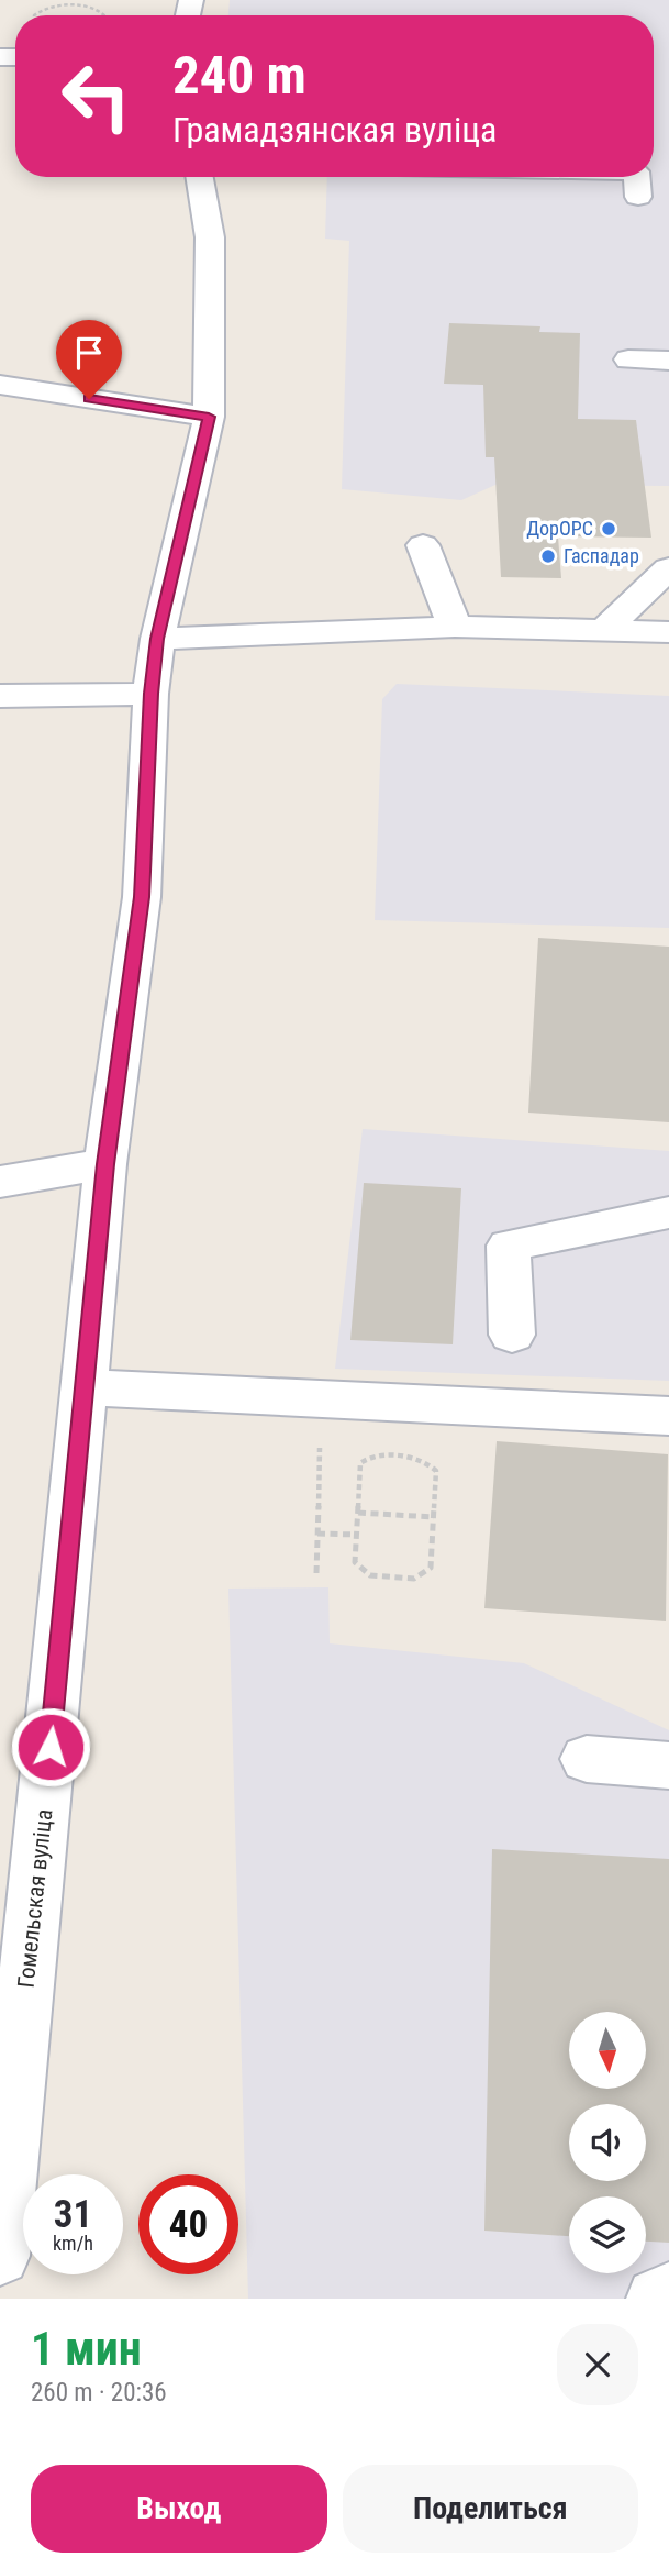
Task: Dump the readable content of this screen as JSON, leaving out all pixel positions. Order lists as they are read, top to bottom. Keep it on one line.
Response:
{"streets":{"street":["Гомельская вуліца"]},"places":["ДорОРС","Гаспадар"],"north":"bottom","page":{"turn":["240 m","Грамадзянская вуліца"],"speed":"31 km/h","limit":"40","heading":["1 мин","260 m · 20:36"],"buttons":["Выход","Поделиться"]}}
